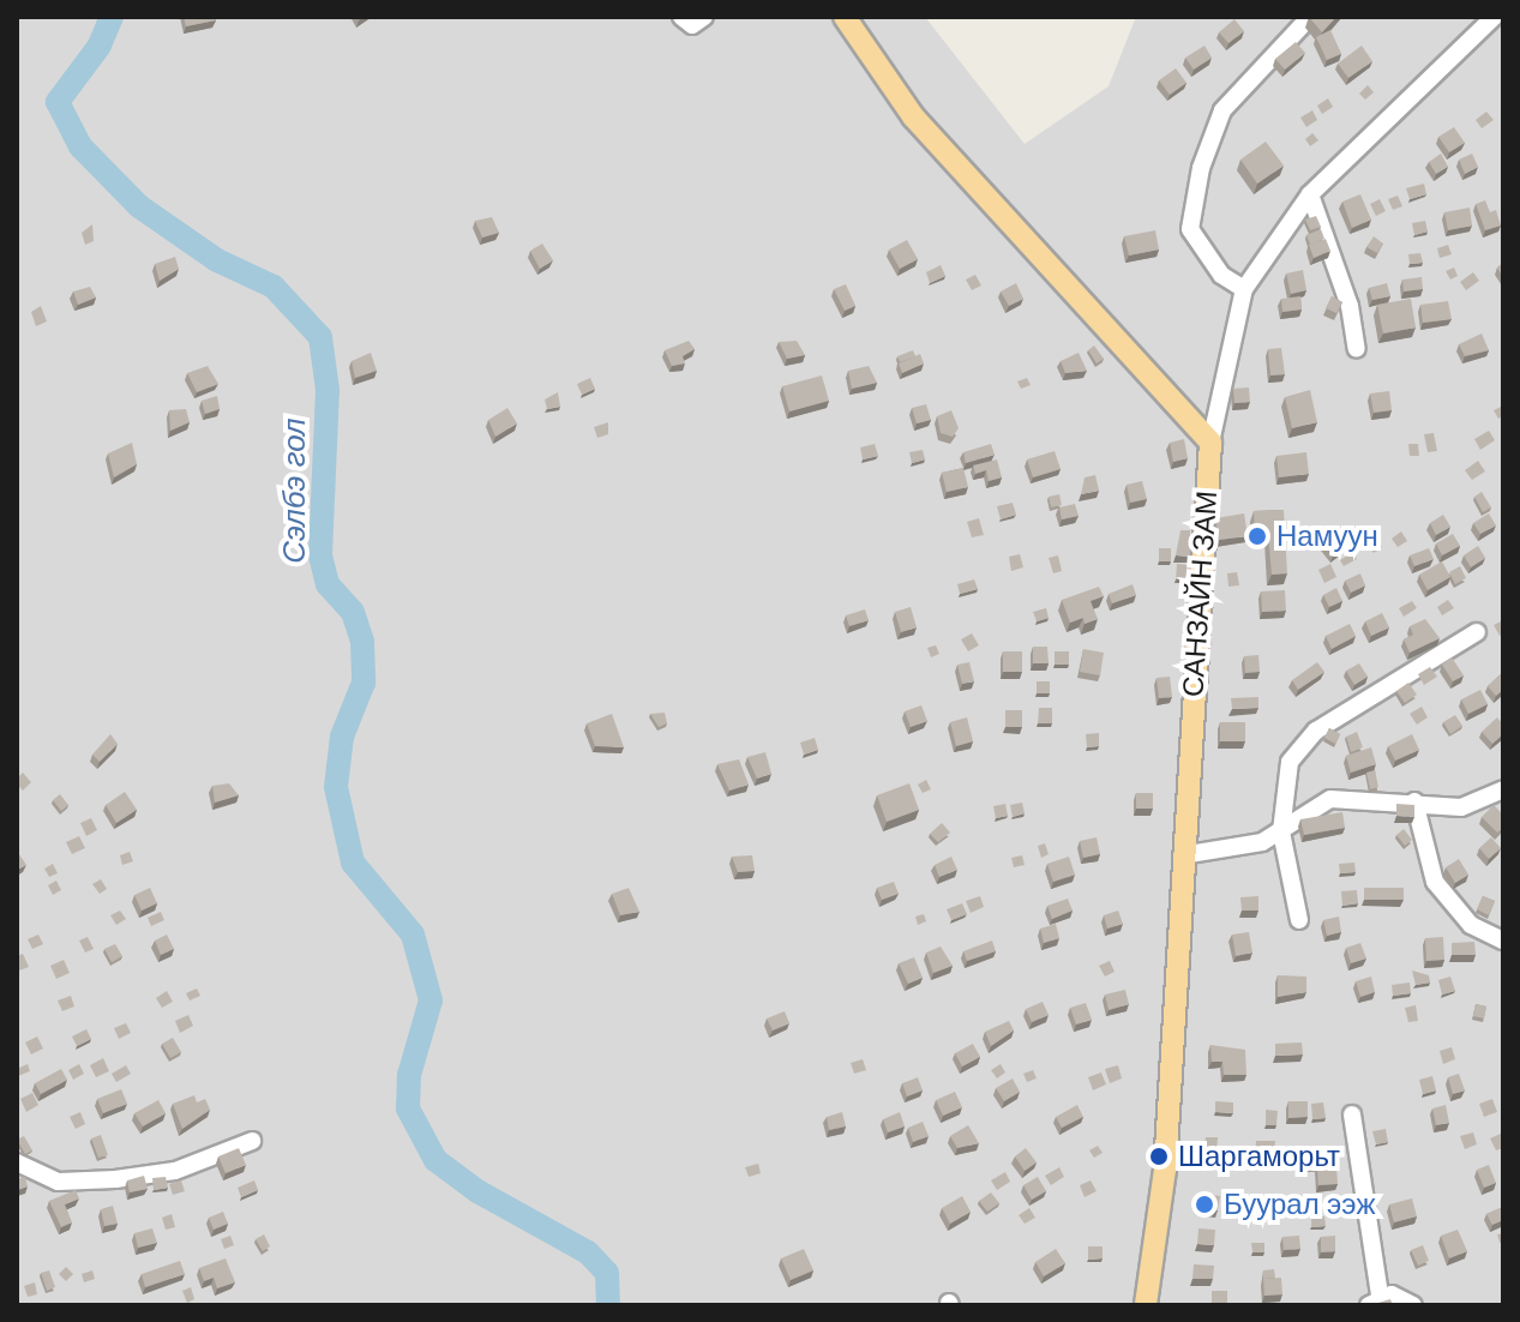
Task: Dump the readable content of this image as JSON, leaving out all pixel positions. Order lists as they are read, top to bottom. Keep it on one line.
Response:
{"streets":{"main road":["САНЗАЙН ЗАМ"]},"water":["Сэлбэ гол"],"places":["Намуун","Шаргаморьт","Буурал ээж"]}
